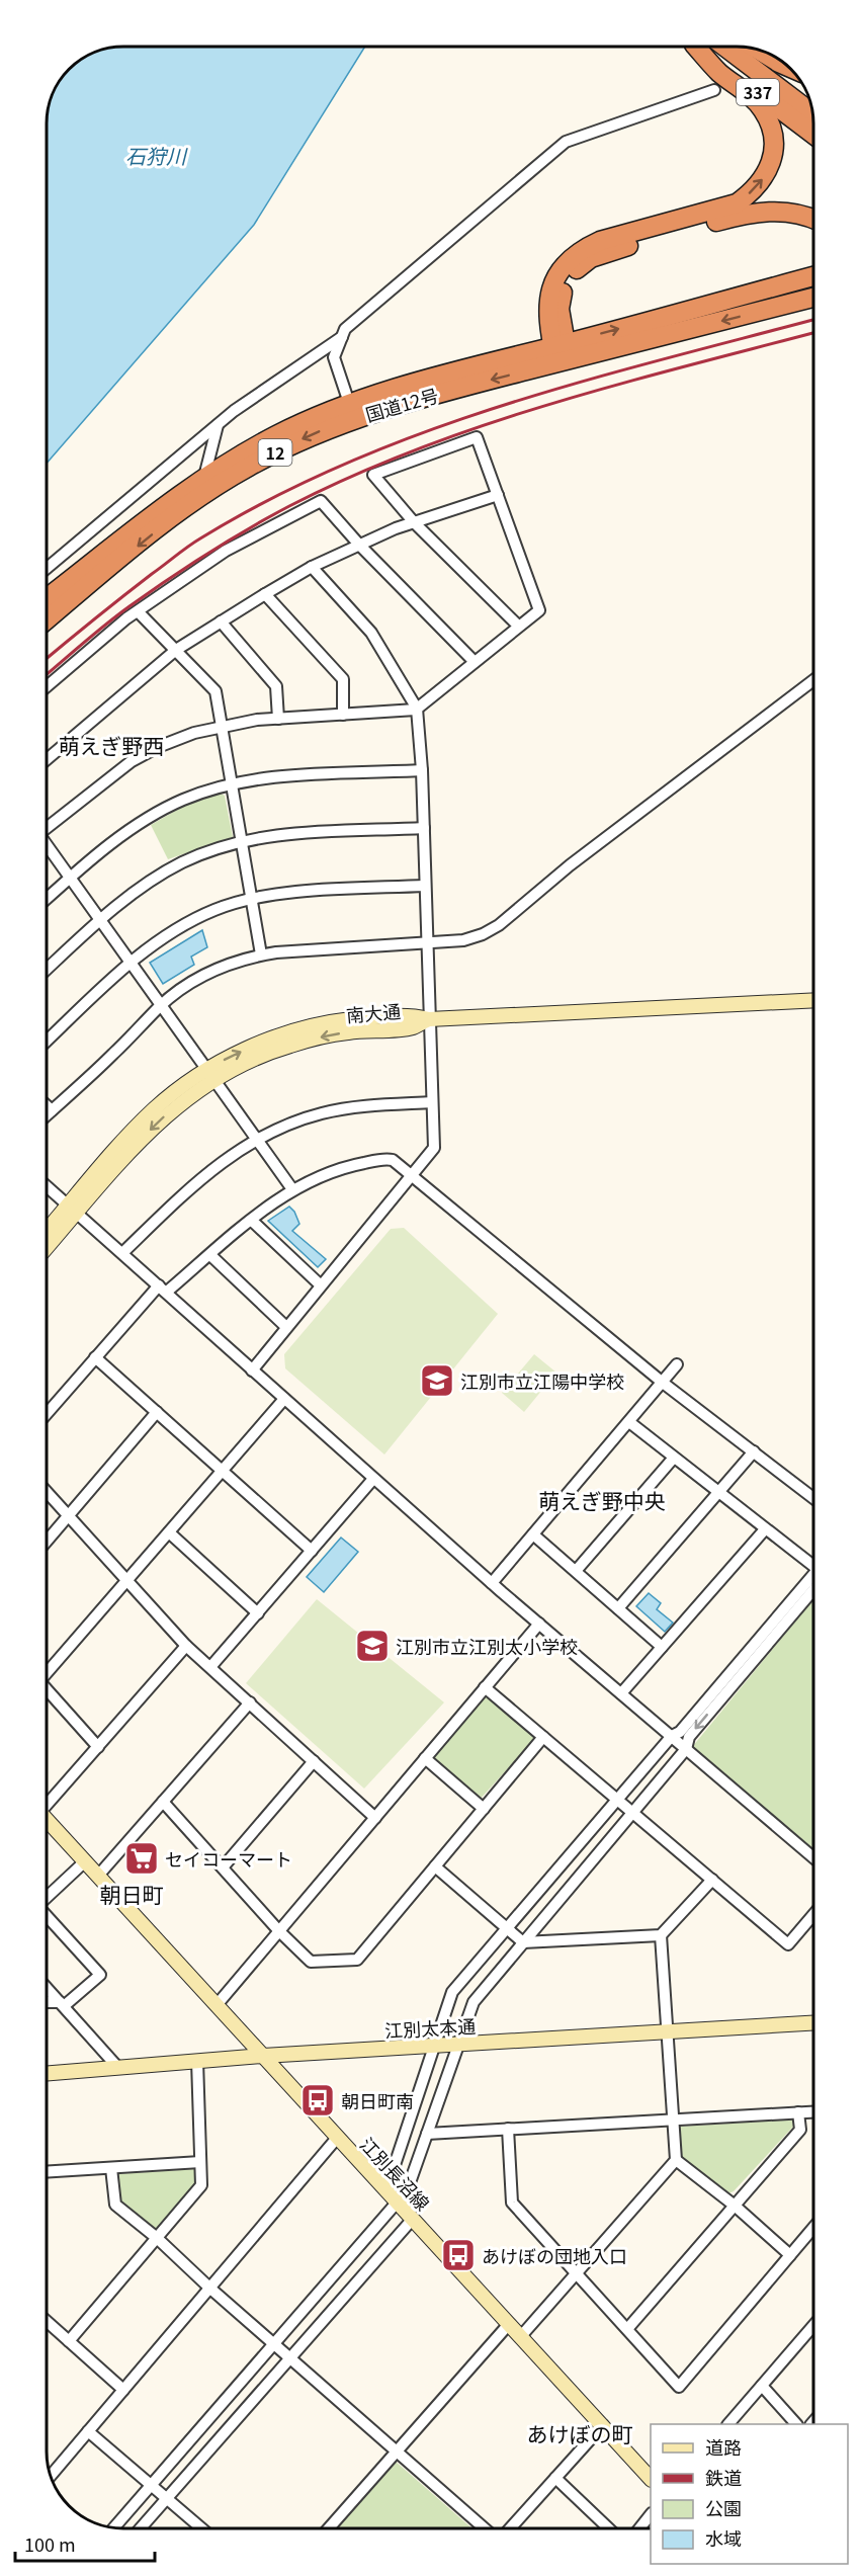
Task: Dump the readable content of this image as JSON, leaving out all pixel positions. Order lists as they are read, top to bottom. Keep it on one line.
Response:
{"streets":{"highway":["337","国道12号","12"],"street":["南大通","江別太本通","江別長沼線"]},"crossings":[["江別太本通","江別長沼線"]],"districts":["萌えぎ野西","萌えぎ野中央","朝日町","あけぼの町"],"water":["石狩川"],"places":{"school or university":["江別市立江陽中学校","江別市立江別太小学校"],"supermarket":["セイコーマート"],"bus stop":["朝日町南","あけぼの団地入口"]},"legend":["道路","鉄道","公園","水域"],"scale_bar":"100 m"}
